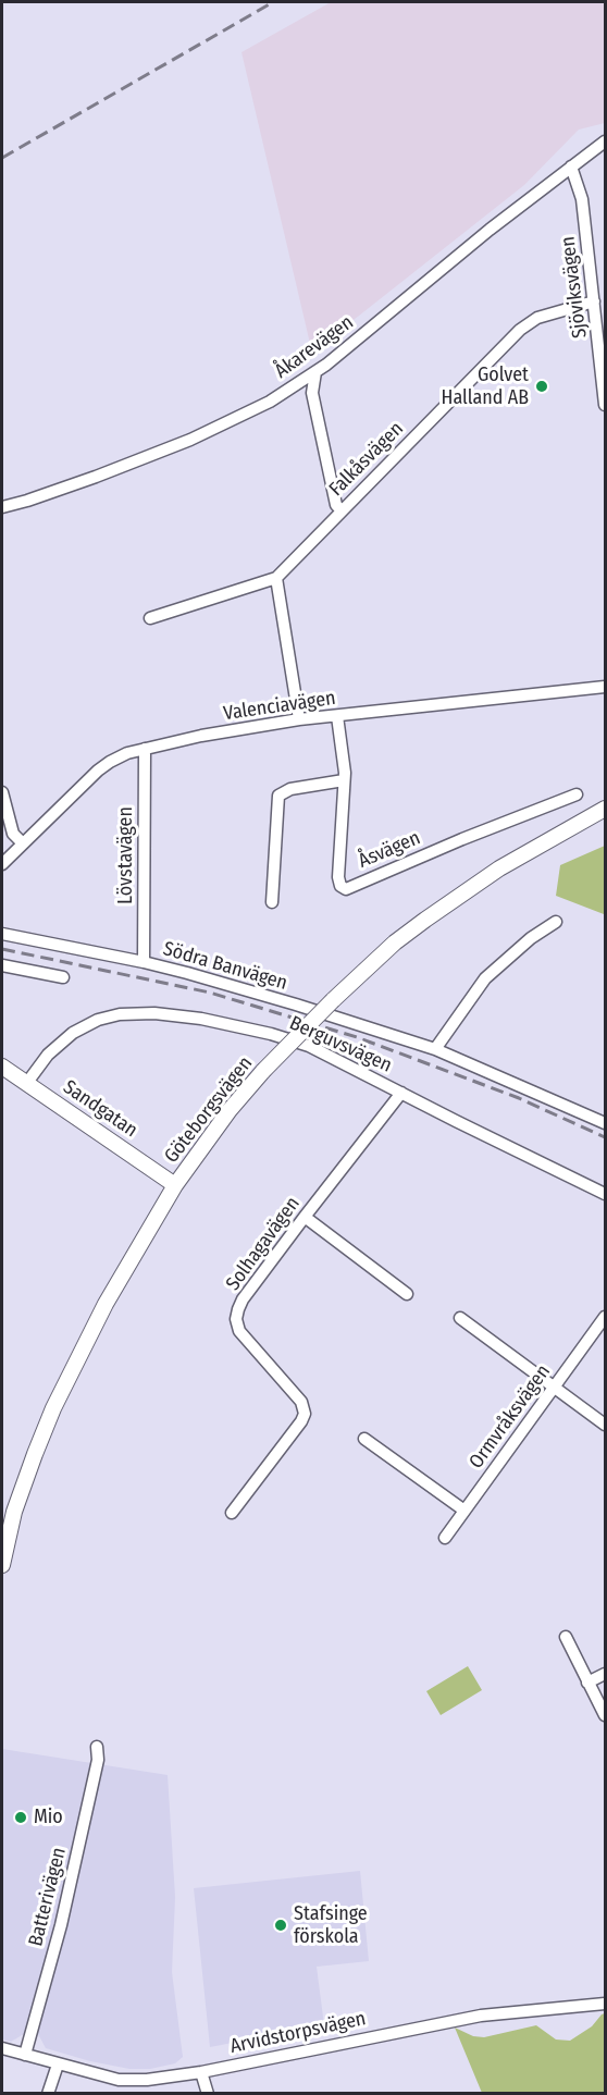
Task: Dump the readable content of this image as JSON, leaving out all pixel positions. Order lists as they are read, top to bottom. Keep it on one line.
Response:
{"streets":{"main road":["Sandgatan","Göteborgsvägen"],"street":["Sjöviksvägen","Åkarevägen","Falkåsvägen","Valenciavägen","Åsvägen","Lövstavägen","Södra Banvägen","Berguvsvägen","Solhagavägen","Ormvråksvägen","Batterivägen","Arvidstorpsvägen"]},"crossings":[["Sjöviksvägen","Åkarevägen"],["Sjöviksvägen","Falkåsvägen"],["Valenciavägen","Åsvägen"],["Valenciavägen","Lövstavägen"],["Lövstavägen","Södra Banvägen"],["Berguvsvägen","Sandgatan"],["Berguvsvägen","Solhagavägen"],["Sandgatan","Göteborgsvägen"],["Batterivägen","Arvidstorpsvägen"]],"places":["Golvet Halland AB","Mio","Stafsinge förskola"]}
